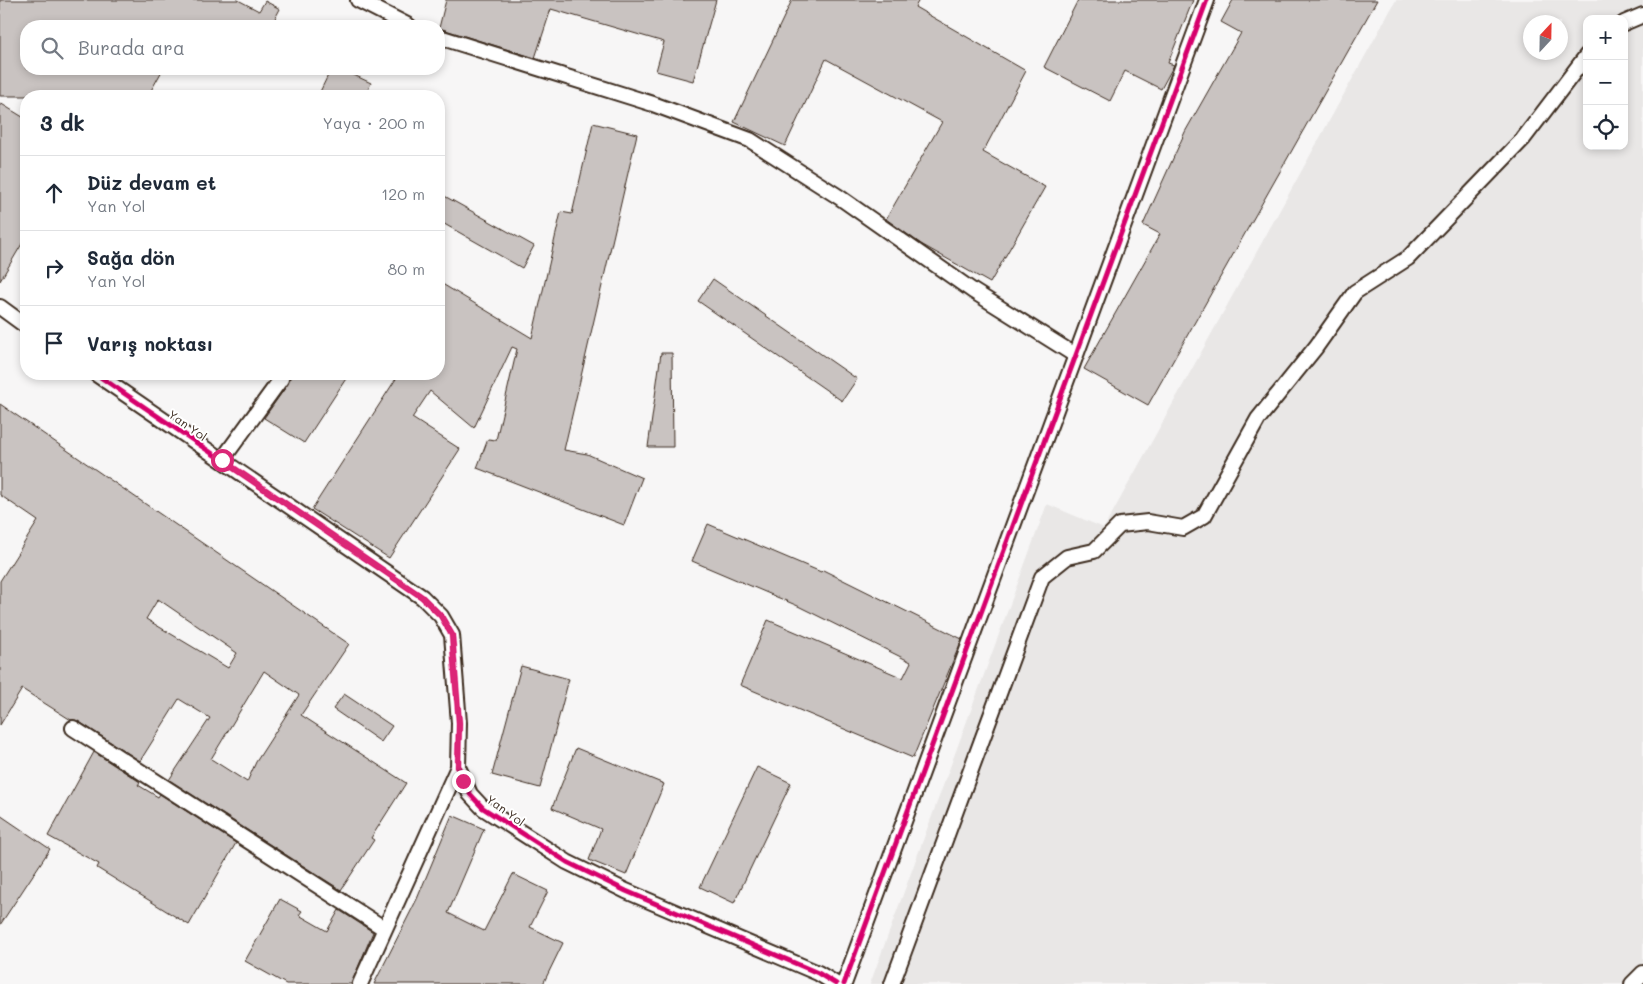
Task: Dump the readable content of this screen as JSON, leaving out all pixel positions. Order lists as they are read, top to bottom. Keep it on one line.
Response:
{"streets":{"street":["Yan Yol"]},"north":"top","page":{"map_buttons":["+","−"],"search":"Burada ara","heading":["3 dk","Yaya · 200 m"],"list":[["Düz devam et","Yan Yol","120 m"],["Sağa dön","Yan Yol","80 m"],"Varış noktası"]}}
